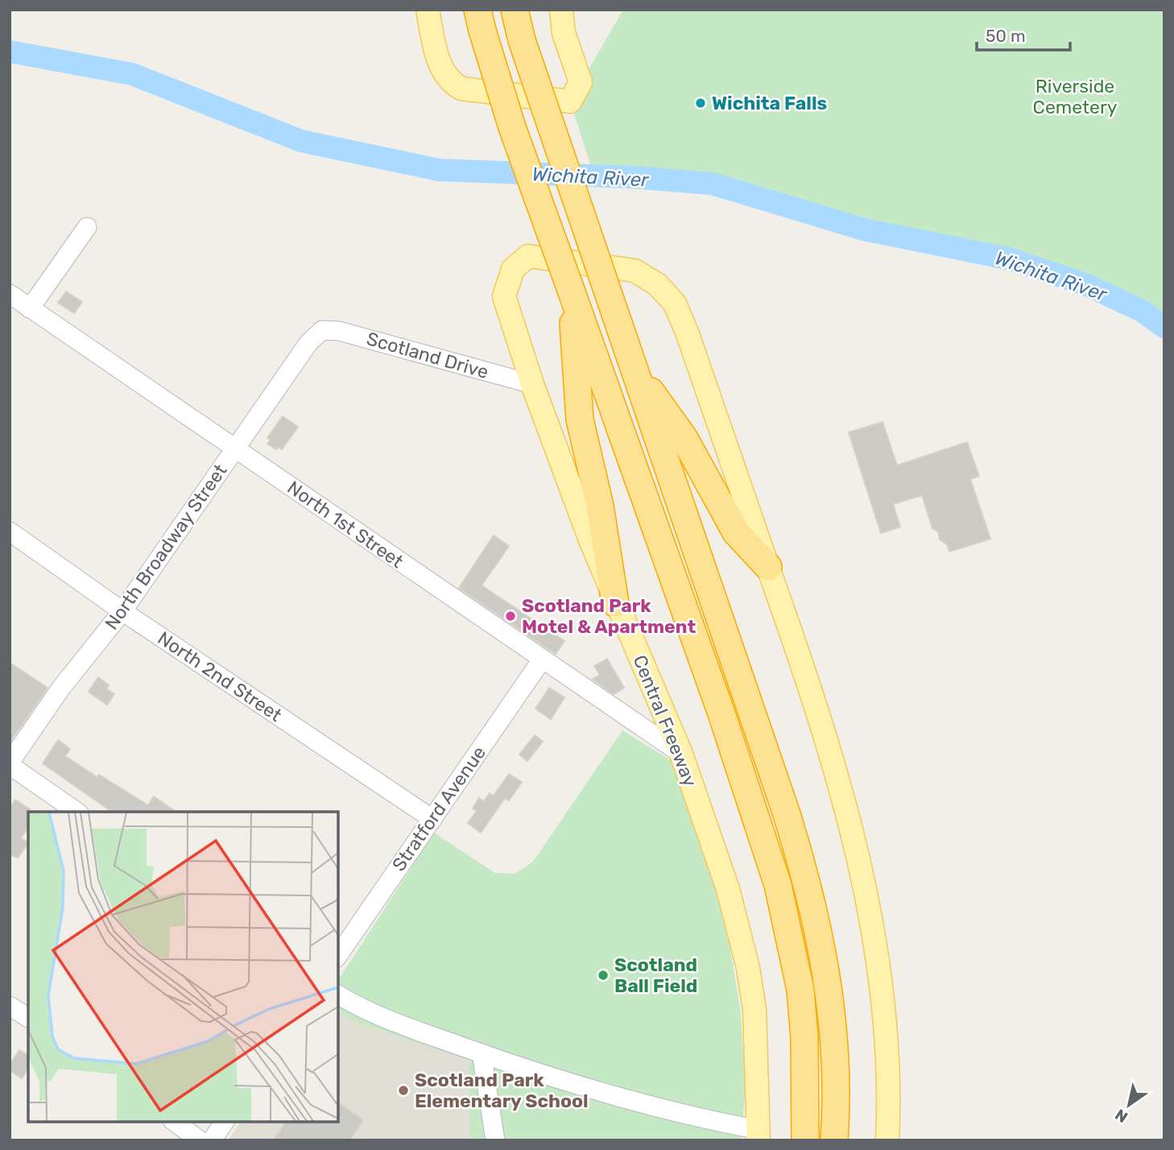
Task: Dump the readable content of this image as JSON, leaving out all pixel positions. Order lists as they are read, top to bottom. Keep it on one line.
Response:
{"streets":{"main road":["Central Freeway"],"street":["Scotland Drive","North 1st Street","North Broadway Street","North 2nd Street","Stratford Avenue"]},"crossings":[["Scotland Drive","North Broadway Street"],["Scotland Drive","Central Freeway"],["North 1st Street","North Broadway Street"],["North 1st Street","Central Freeway"],["North 1st Street","Stratford Avenue"],["North Broadway Street","North 2nd Street"],["North 2nd Street","Stratford Avenue"]],"water":["Wichita River"],"parks":["Riverside Cemetery"],"places":["Wichita Falls","Scotland Park Motel & Apartment","Scotland Ball Field","Scotland Park Elementary School"],"scale_bar":"50 m","north":"bottom left"}
